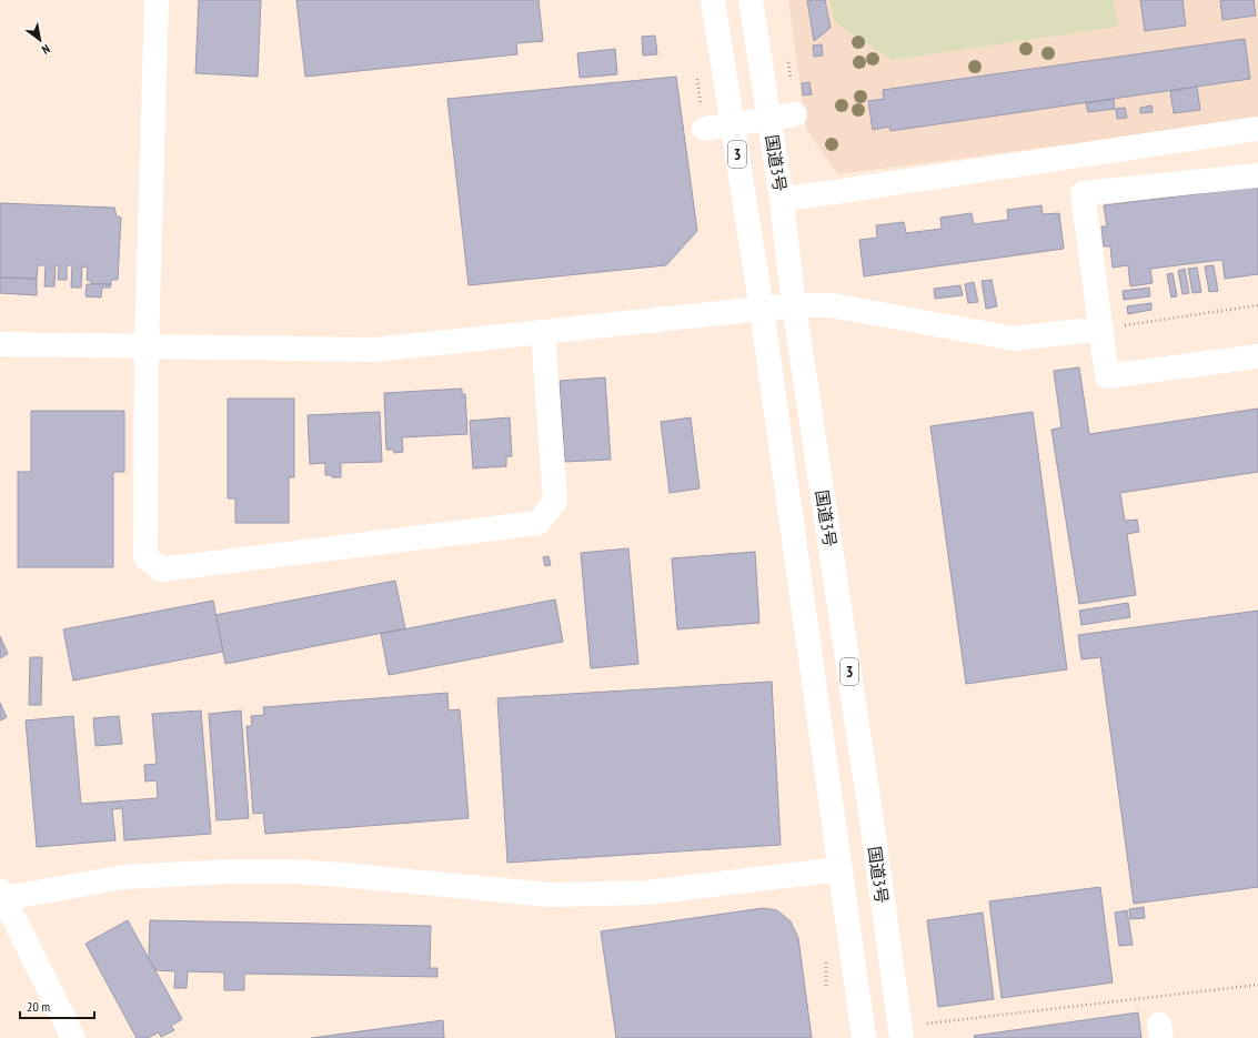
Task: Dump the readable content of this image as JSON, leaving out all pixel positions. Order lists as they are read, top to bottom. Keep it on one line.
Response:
{"streets":{"main road":["3","国道3号"]},"scale_bar":"20 m","north":"bottom right"}
